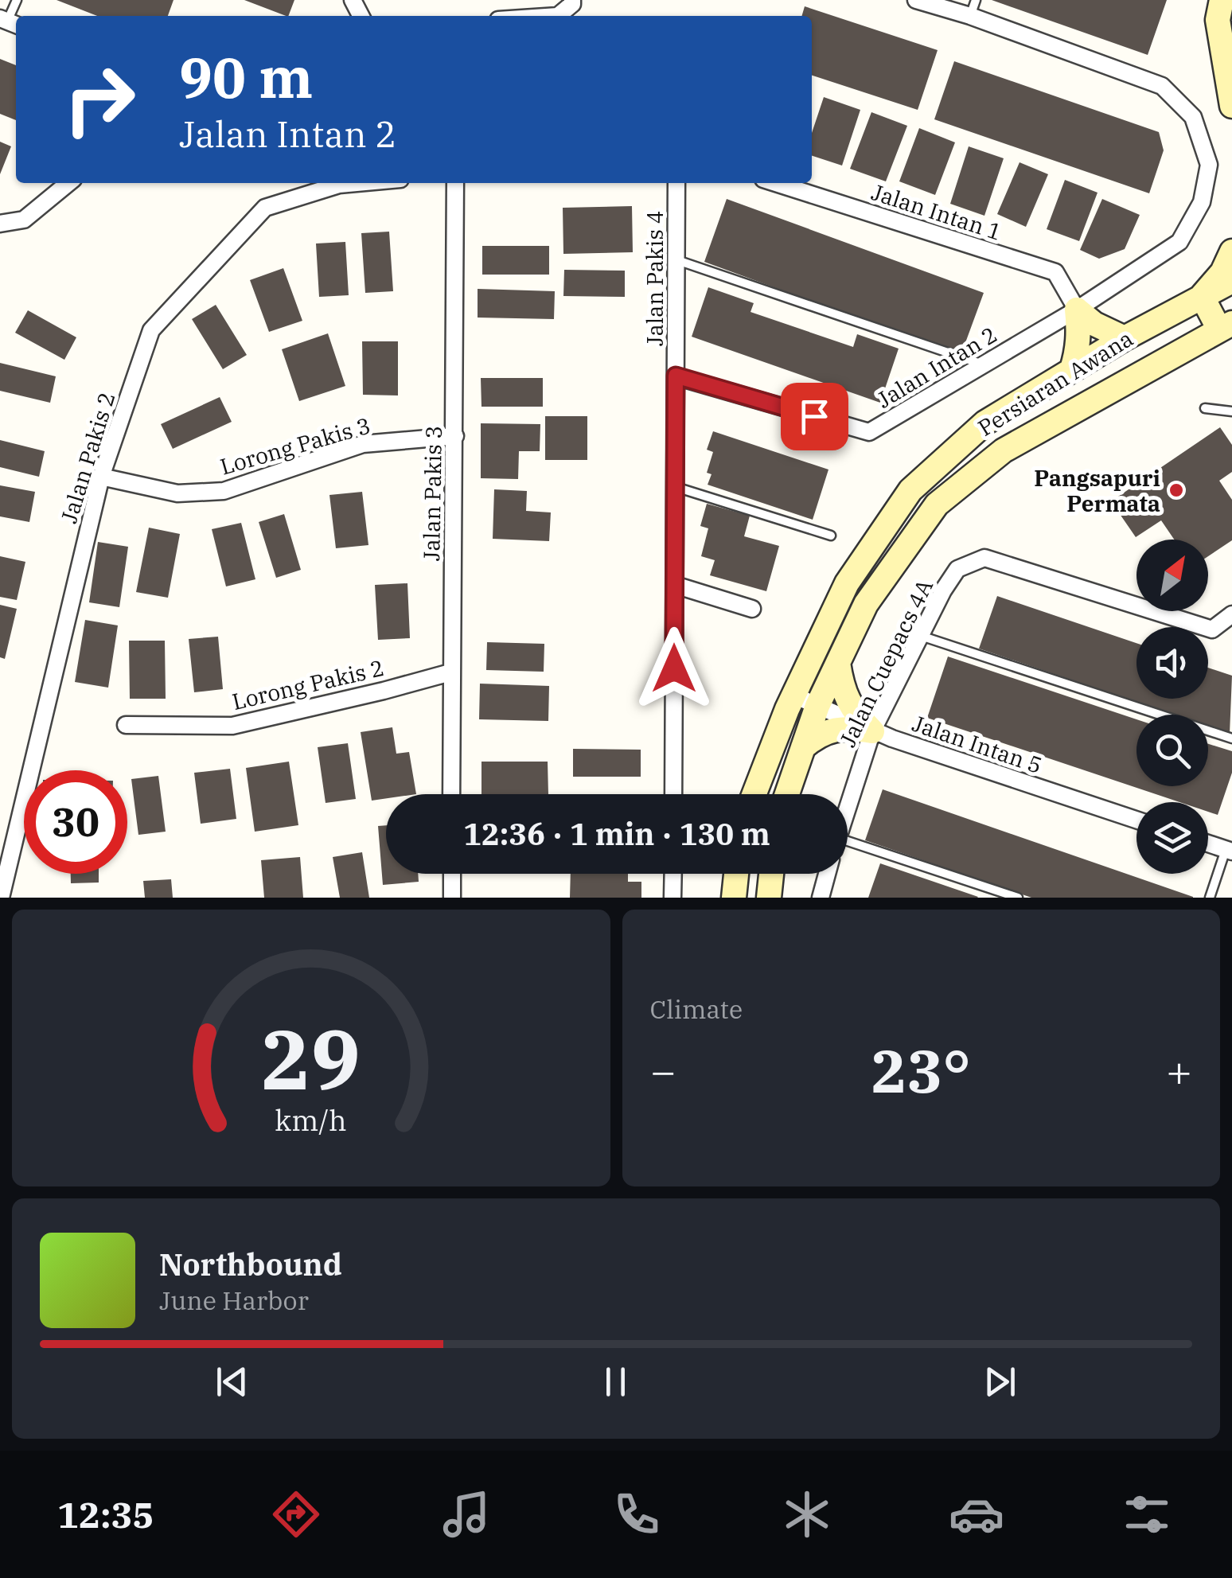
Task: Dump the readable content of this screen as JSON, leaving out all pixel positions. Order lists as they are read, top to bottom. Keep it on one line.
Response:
{"streets":{"street":["Jalan Intan 1","Jalan Pakis 4","Jalan Intan 2","Persiaran Awana","Lorong Pakis 3","Jalan Pakis 2","Jalan Pakis 3","Jalan Cuepacs 4A","Lorong Pakis 2","Jalan Intan 5"]},"crossings":[["Jalan Intan 1","Jalan Intan 2"],["Jalan Pakis 4","Jalan Intan 2"],["Persiaran Awana","Jalan Intan 5"],["Lorong Pakis 3","Jalan Pakis 2"],["Lorong Pakis 3","Jalan Pakis 3"],["Jalan Pakis 3","Lorong Pakis 2"],["Jalan Cuepacs 4A","Jalan Intan 5"]],"places":["Pangsapuri Permata"],"north":"top right","page":{"turn":["90 m","Jalan Intan 2"],"limit":"30","trip":"12:36 · 1 min · 130 m","tile":"Climate","heat":["−","23°","+"],"song":["Northbound","June Harbor"],"tabs":"12:35","gauge":["29","km/h"]}}
